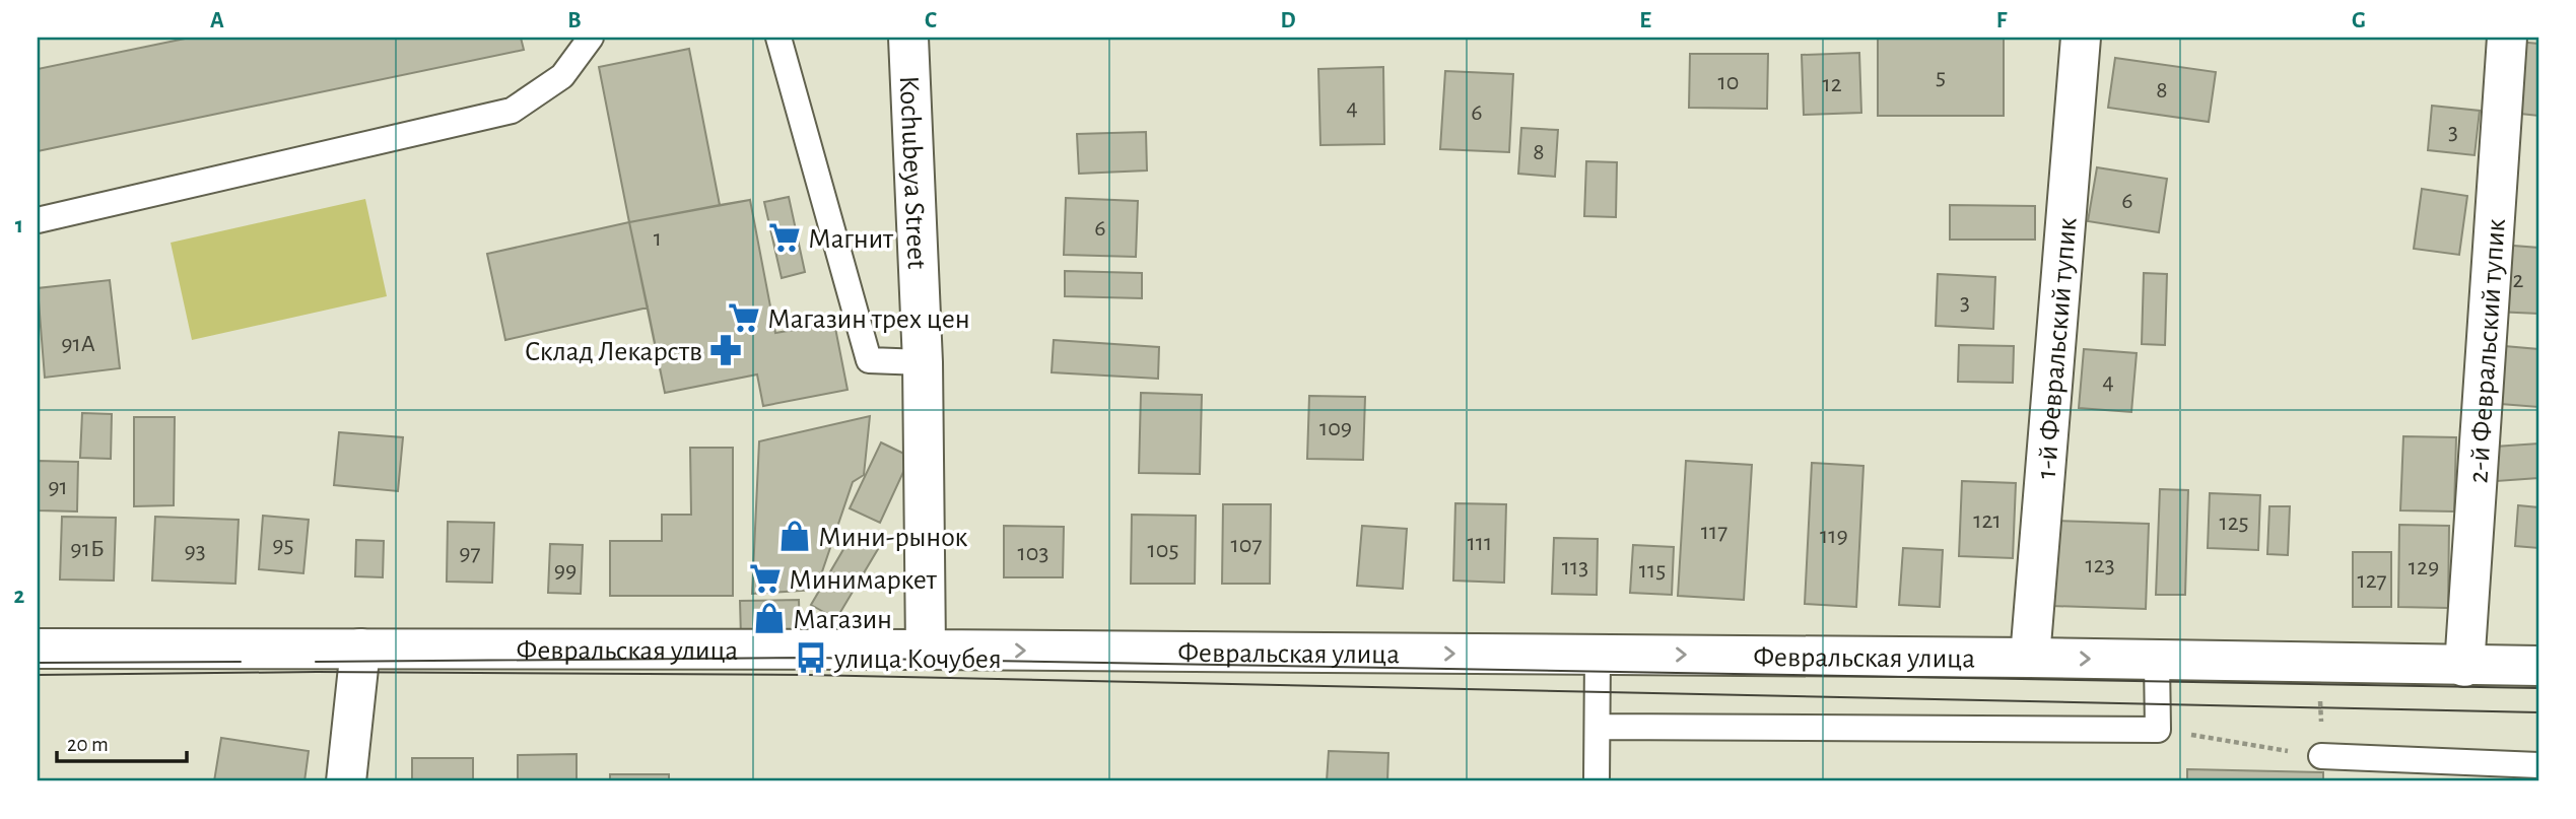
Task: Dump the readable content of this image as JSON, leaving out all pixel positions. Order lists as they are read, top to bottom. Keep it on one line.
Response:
{"streets":{"street":["Kochubeya Street","1-й Февральский тупик","2-й Февральский тупик","Февральская улица"]},"crossings":[["Kochubeya Street","Февральская улица"],["1-й Февральский тупик","Февральская улица"],["2-й Февральский тупик","Февральская улица"]],"one_way":["Февральская улица"],"places":{"supermarket":["Магнит","Магазин трех цен","Минимаркет"],"pharmacy":["Склад Лекарств"],"shop":["Мини-рынок","Магазин"],"bus stop":["улица Кочубея"]},"house_numbers":["5","10","12","8","4","6","3","8","6","6","1","2","3","91А","4","109","91","121","125","117","119","111","95","107","91Б","105","93","97","103","123","113","129","99","115","127"],"scale_bar":"20 m","grid":{"columns":["A","B","C","D","E","F","G"],"rows":["1","2"]}}
